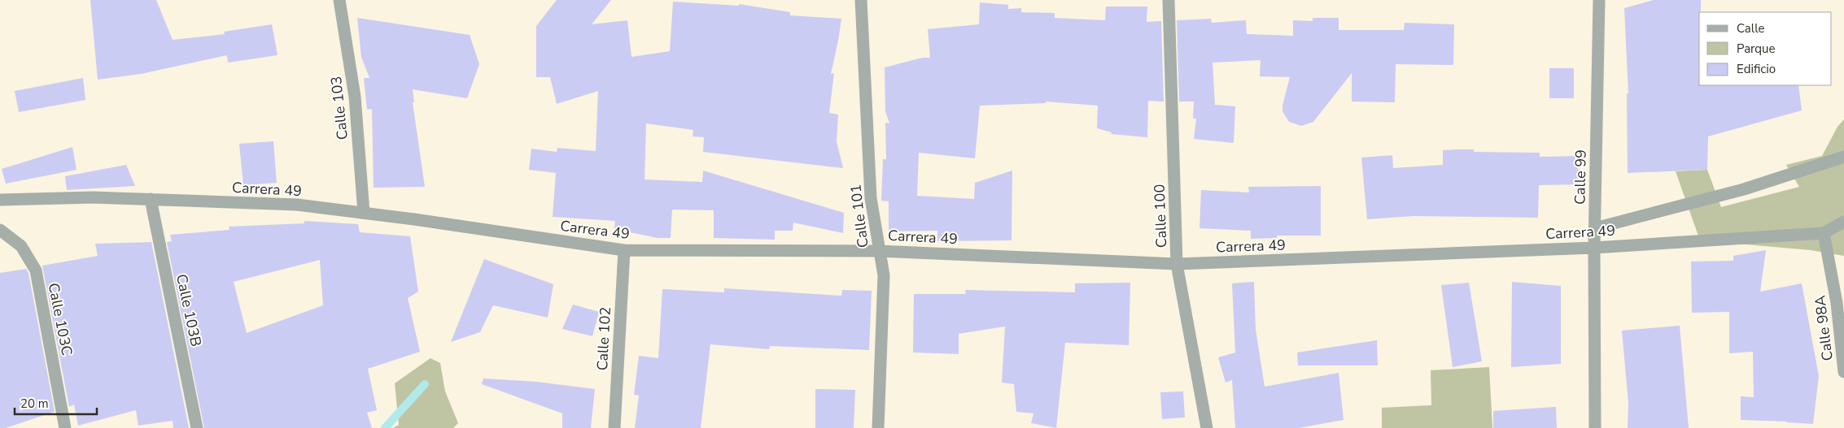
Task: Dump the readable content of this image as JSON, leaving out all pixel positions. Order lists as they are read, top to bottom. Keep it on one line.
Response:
{"streets":{"street":["Calle 103","Calle 99","Carrera 49","Calle 101","Calle 100","Calle 103B","Calle 103C","Calle 98A","Calle 102"]},"crossings":[["Calle 103","Carrera 49"],["Calle 99","Carrera 49"],["Carrera 49","Calle 101"],["Carrera 49","Calle 100"],["Carrera 49","Calle 103B"],["Carrera 49","Calle 98A"],["Carrera 49","Calle 102"]],"legend":["Calle","Parque","Edificio"],"scale_bar":"20 m"}
